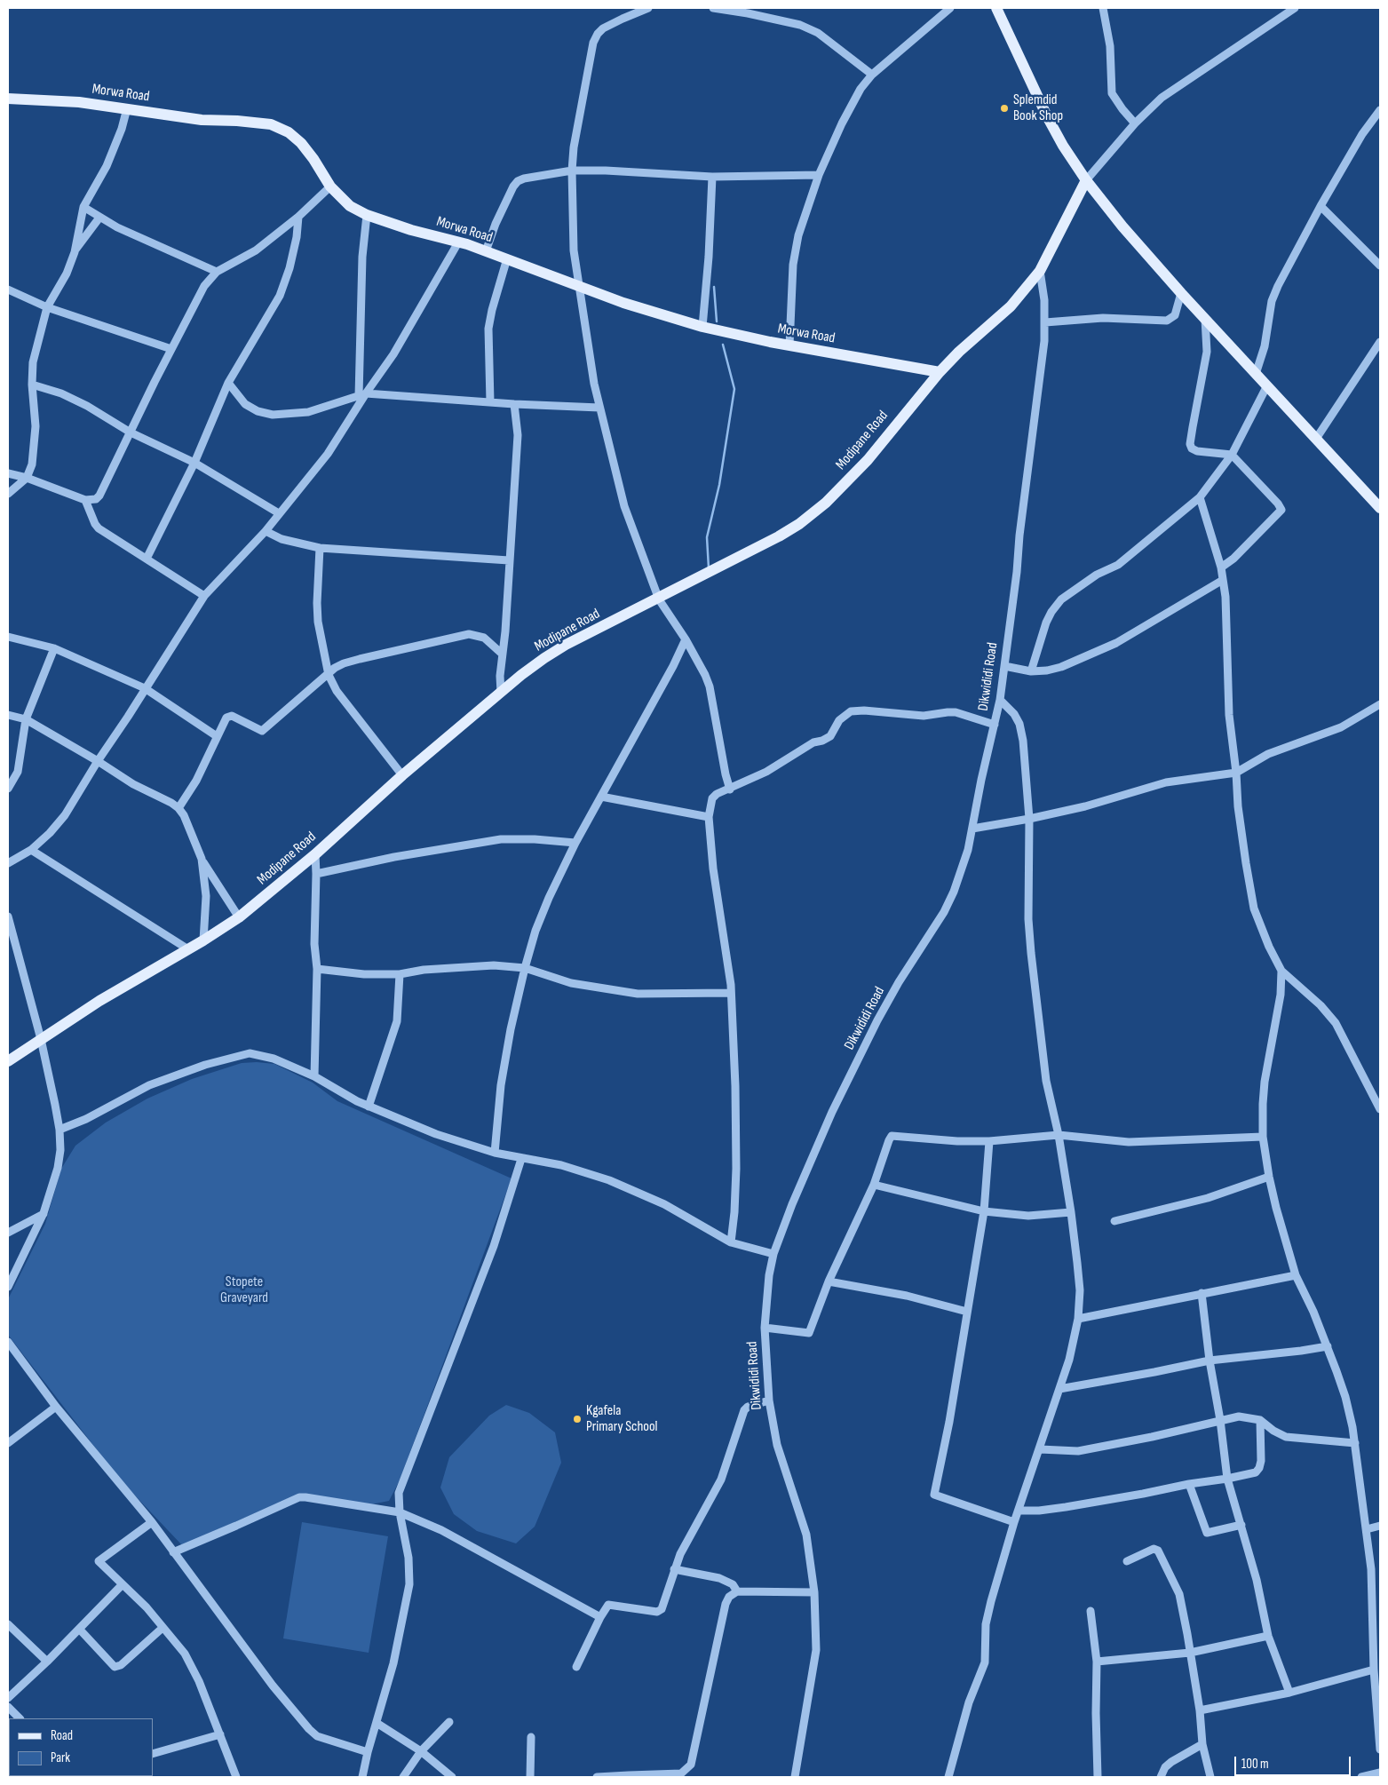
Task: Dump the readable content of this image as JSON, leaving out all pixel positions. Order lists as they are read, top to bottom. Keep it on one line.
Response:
{"streets":{"main road":["Morwa Road","Modipane Road"],"street":["Dikwididi Road"]},"crossings":[["Morwa Road","Modipane Road"],["Modipane Road","Dikwididi Road"]],"parks":["Stopete Graveyard"],"places":["Splemdid Book Shop","Kgafela Primary School"],"legend":["Road","Park"],"scale_bar":"100 m"}
